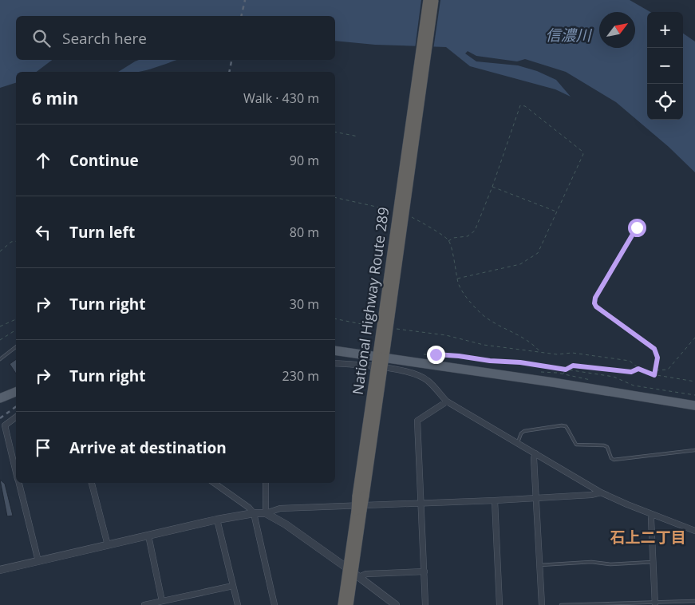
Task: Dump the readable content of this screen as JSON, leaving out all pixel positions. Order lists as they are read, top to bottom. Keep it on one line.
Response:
{"streets":{"highway":["National Highway Route 289"]},"districts":["石上二丁目"],"water":["信濃川"],"north":"top right","page":{"map_buttons":["+","−"],"search":"Search here","heading":["6 min","Walk · 430 m"],"list":[["Continue","90 m"],["Turn left","80 m"],["Turn right","30 m"],["Turn right","230 m"],"Arrive at destination"]}}
